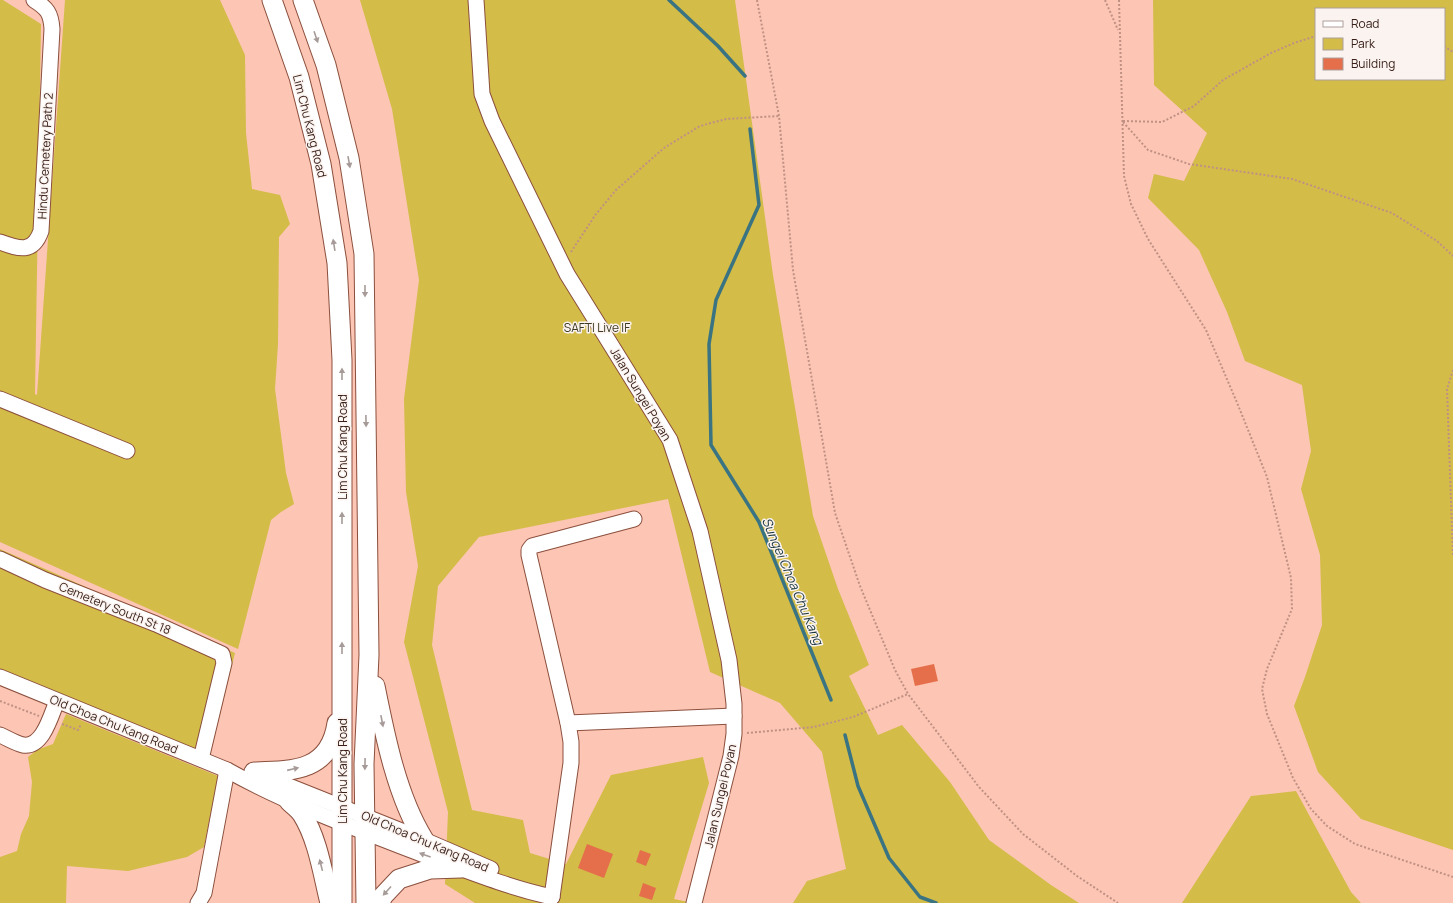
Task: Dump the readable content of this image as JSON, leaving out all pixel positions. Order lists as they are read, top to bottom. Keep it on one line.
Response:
{"streets":{"main road":["Lim Chu Kang Road"],"street":["Hindu Cemetery Path 2","Jalan Sungei Poyan","Cemetery South St 18","Old Choa Chu Kang Road"]},"crossings":[["Lim Chu Kang Road","Old Choa Chu Kang Road"],["Cemetery South St 18","Old Choa Chu Kang Road"]],"water":["Sungei Choa Chu Kang"],"parks":["SAFTI Live IF"],"legend":["Road","Park","Building"]}
